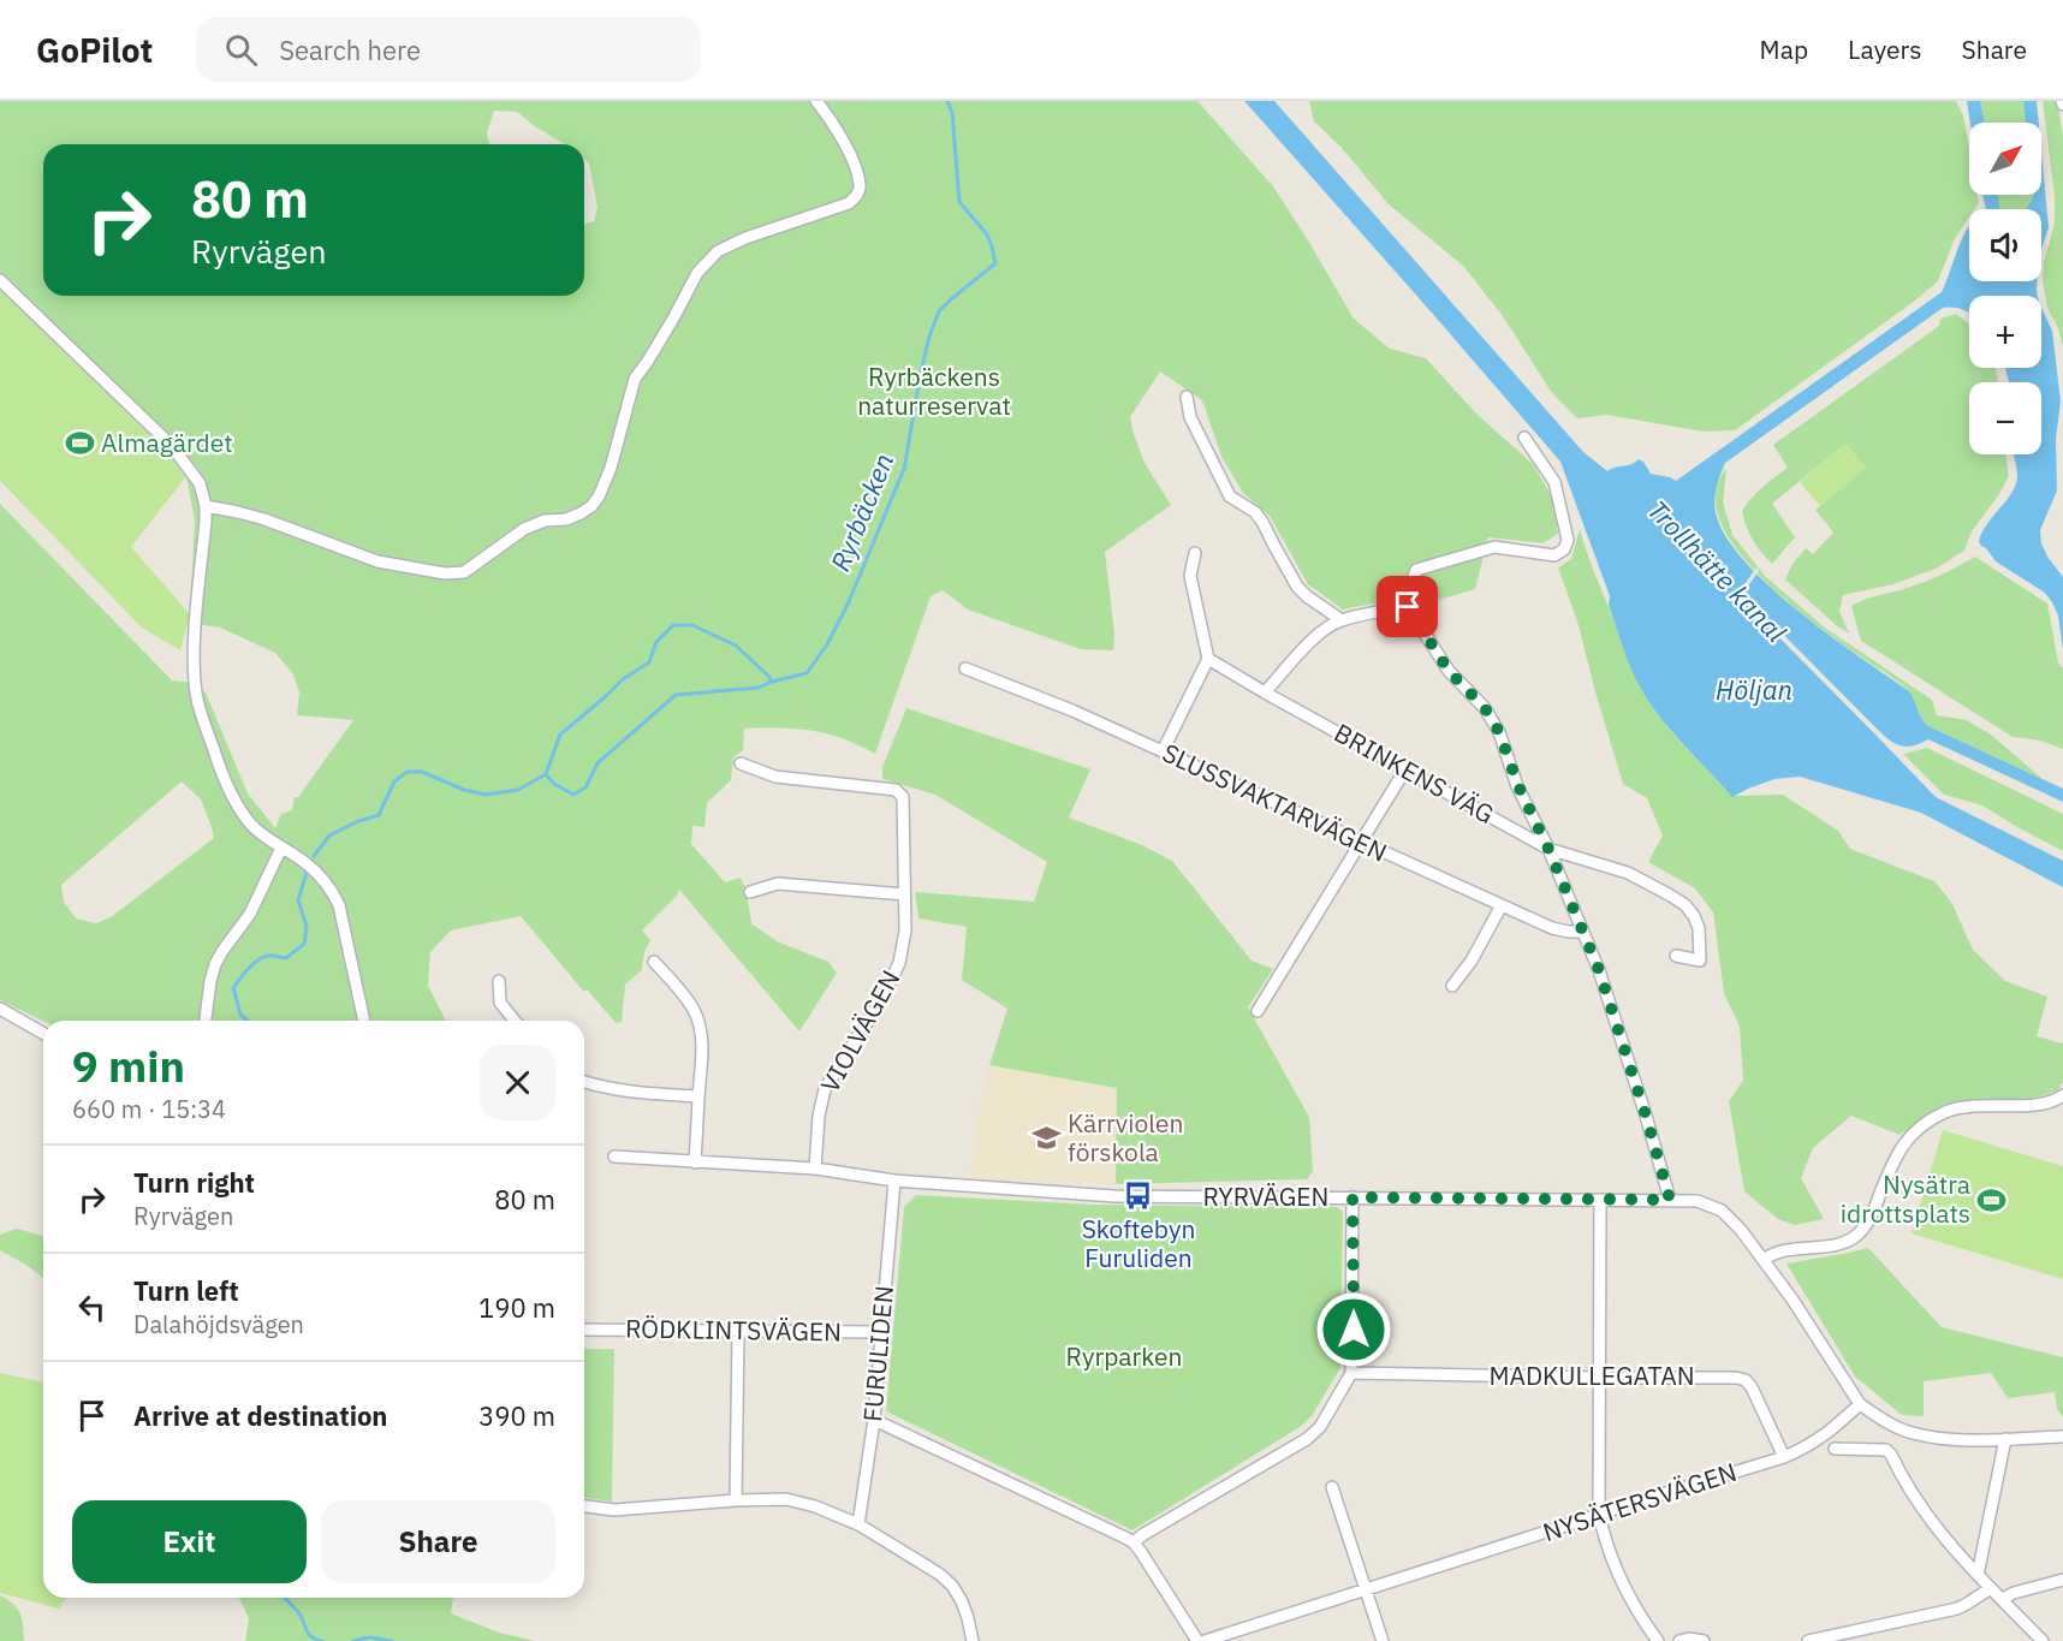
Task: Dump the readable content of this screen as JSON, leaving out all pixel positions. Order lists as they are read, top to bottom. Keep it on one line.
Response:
{"streets":{"street":["BRINKENS VÄG","SLUSSVAKTARVÄGEN","VIOLVÄGEN","RYRVÄGEN","RÖDKLINTSVÄGEN","FURULIDEN","MADKULLEGATAN","NYSÄTERSVÄGEN"]},"crossings":[["VIOLVÄGEN","RYRVÄGEN"],["RYRVÄGEN","FURULIDEN"],["RYRVÄGEN","NYSÄTERSVÄGEN"],["RÖDKLINTSVÄGEN","FURULIDEN"],["MADKULLEGATAN","NYSÄTERSVÄGEN"]],"water":["Ryrbäcken","Trollhätte kanal","Höljan"],"parks":["Ryrbäckens naturreservat","Ryrparken"],"places":{"sports":["Almagärdet","Nysätra idrottsplats"],"school or university":["Kärrviolen förskola"],"bus stop":["Skoftebyn Furuliden"]},"north":"top right","page":{"header":"GoPilot","search":"Search here","nav":["Map","Layers","Share"],"map_buttons":["+","−"],"turn":["80 m","Ryrvägen"],"heading":["9 min","660 m · 15:34"],"list":[{"name":"Turn right","note":"Ryrvägen","value":"80 m"},{"name":"Turn left","note":"Dalahöjdsvägen","value":"190 m"},{"name":"Arrive at destination","value":"390 m"}],"buttons":["Exit","Share"]}}
